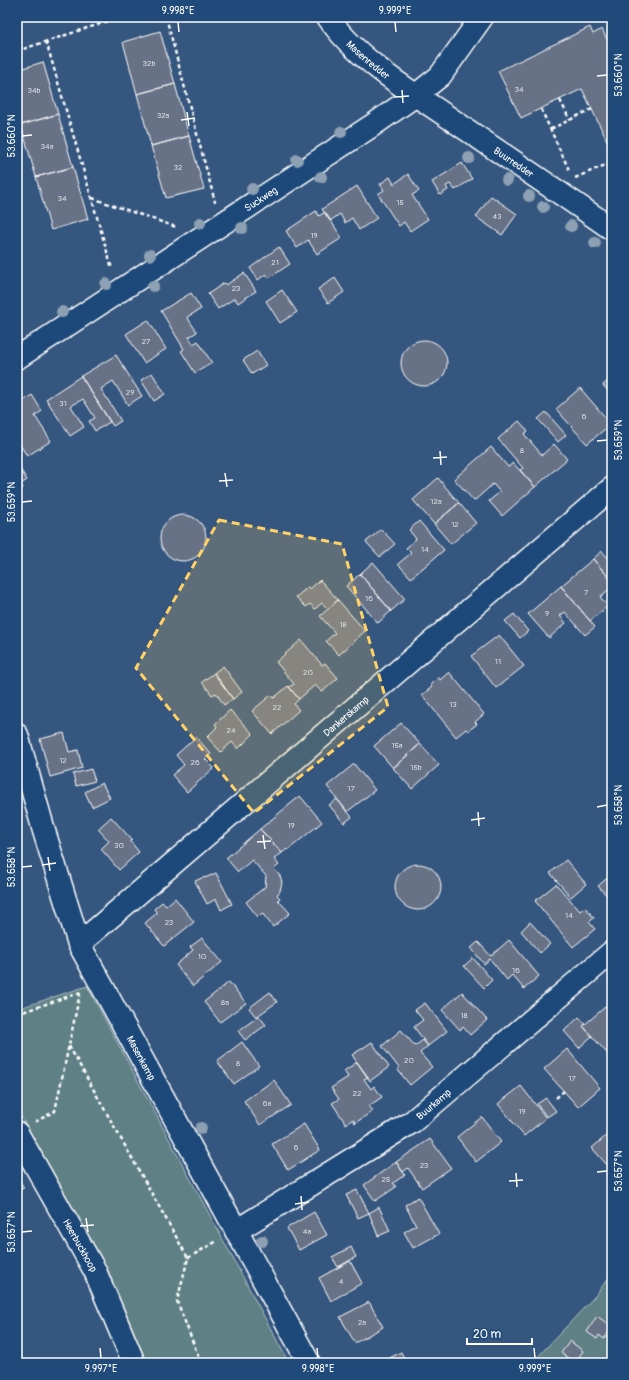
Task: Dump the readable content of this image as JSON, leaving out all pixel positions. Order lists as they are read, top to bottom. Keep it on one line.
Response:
{"streets":{"street":["Masenredder","Buurredder","Suckweg","Dankerskamp","Masenkamp","Buurkamp","Heerbuckhoop"]},"crossings":[["Masenredder","Buurredder"],["Masenredder","Suckweg"],["Buurredder","Suckweg"],["Dankerskamp","Masenkamp"],["Masenkamp","Buurkamp"]],"house_numbers":["32b","34","34b","32a","34a","32","34","15","43","19","21","23","27","29","31","6","8","12a","12","14","7","16","9","18","11","20","13","22","24","15a","12","26","15b","17","19","30","14","23","10","16","8a","18","20","8","17","22","6a","19","6","23","25","4a","4","2a"],"scale_bar":"20 m","coordinates":["9.998°E","9.999°E","53.660°N","53.659°N","53.658°N","53.657°N","9.997°E"]}
